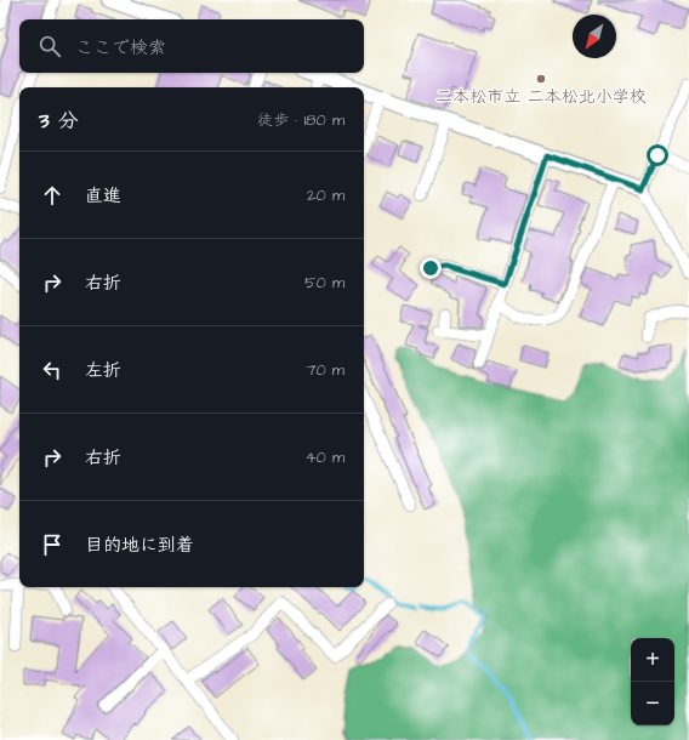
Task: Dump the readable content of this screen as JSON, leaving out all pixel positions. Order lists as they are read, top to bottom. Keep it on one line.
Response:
{"places":["二本松市立 二本松北小学校"],"north":"bottom left","page":{"search":"ここで検索","heading":["3 分","徒歩 · 180 m"],"list":[["直進","20 m"],["右折","50 m"],["左折","70 m"],["右折","40 m"],"目的地に到着"],"map_buttons":["+","−"]}}
